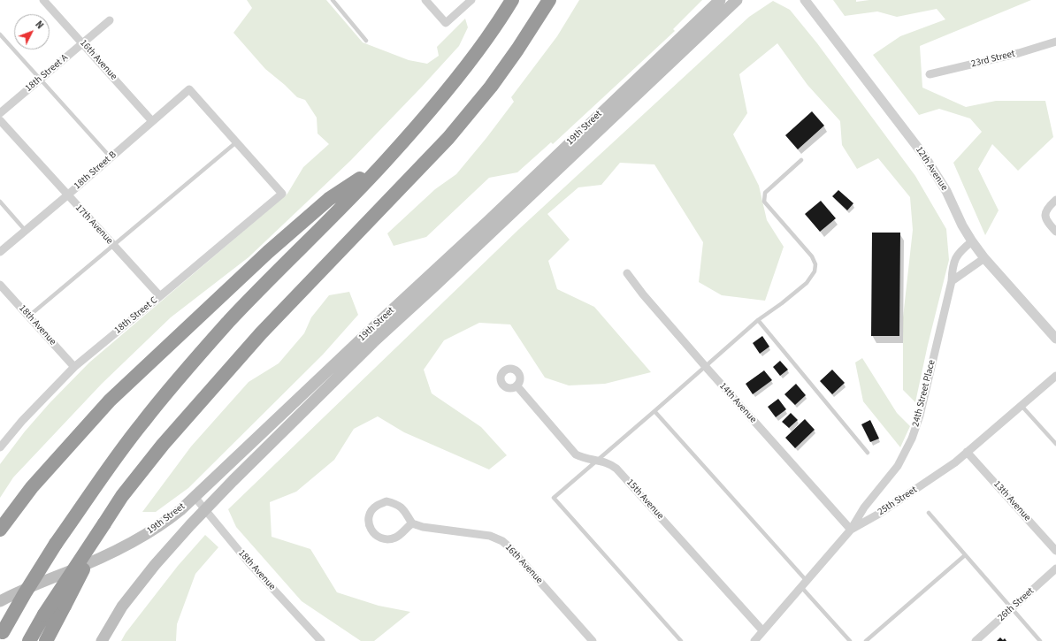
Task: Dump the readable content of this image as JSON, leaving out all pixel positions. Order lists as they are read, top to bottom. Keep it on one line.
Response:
{"streets":{"main road":["19th Street"],"street":["23rd Street","16th Avenue","18th Street A","12th Avenue","18th Street B","17th Avenue","18th Street C","18th Avenue","24th Street Place","14th Avenue","15th Avenue","25th Street","13th Avenue","26th Street"]},"crossings":[["16th Avenue","18th Street A"],["16th Avenue","18th Street B"],["19th Street","18th Avenue"],["12th Avenue","24th Street Place"],["18th Street B","17th Avenue"],["18th Street B","18th Street C"],["17th Avenue","18th Street C"],["18th Street C","18th Avenue"],["24th Street Place","14th Avenue"],["24th Street Place","25th Street"],["14th Avenue","25th Street"],["15th Avenue","25th Street"],["25th Street","13th Avenue"]],"north":"top right"}
